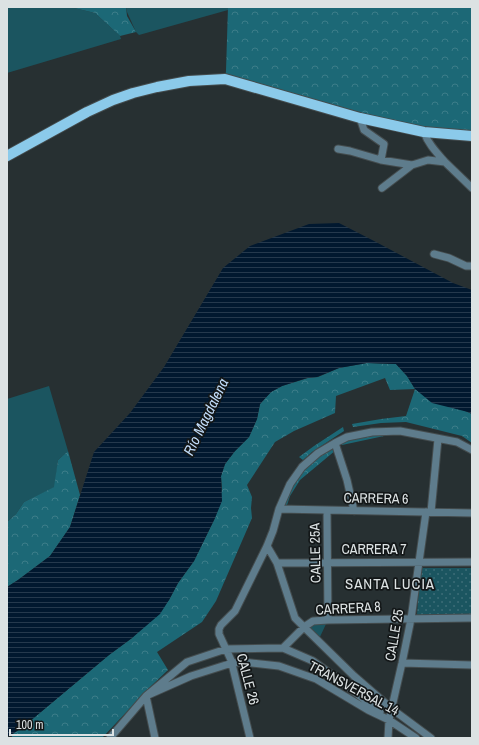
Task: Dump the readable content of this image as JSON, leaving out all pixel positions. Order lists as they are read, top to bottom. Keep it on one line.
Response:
{"streets":{"street":["CARRERA 6","CARRERA 7","CALLE 25A","CARRERA 8","CALLE 25","CALLE 26","TRANSVERSAL 14"]},"crossings":[["CARRERA 6","CALLE 25A"],["CARRERA 6","CALLE 25"],["CARRERA 7","CALLE 25A"],["CARRERA 7","CALLE 25"],["CARRERA 7","TRANSVERSAL 14"],["CALLE 25A","CARRERA 8"],["CARRERA 8","CALLE 25"],["CARRERA 8","TRANSVERSAL 14"],["CALLE 25","TRANSVERSAL 14"],["CALLE 26","TRANSVERSAL 14"]],"districts":["SANTA LUCIA"],"water":["Río Magdalena"],"scale_bar":"100 m"}
